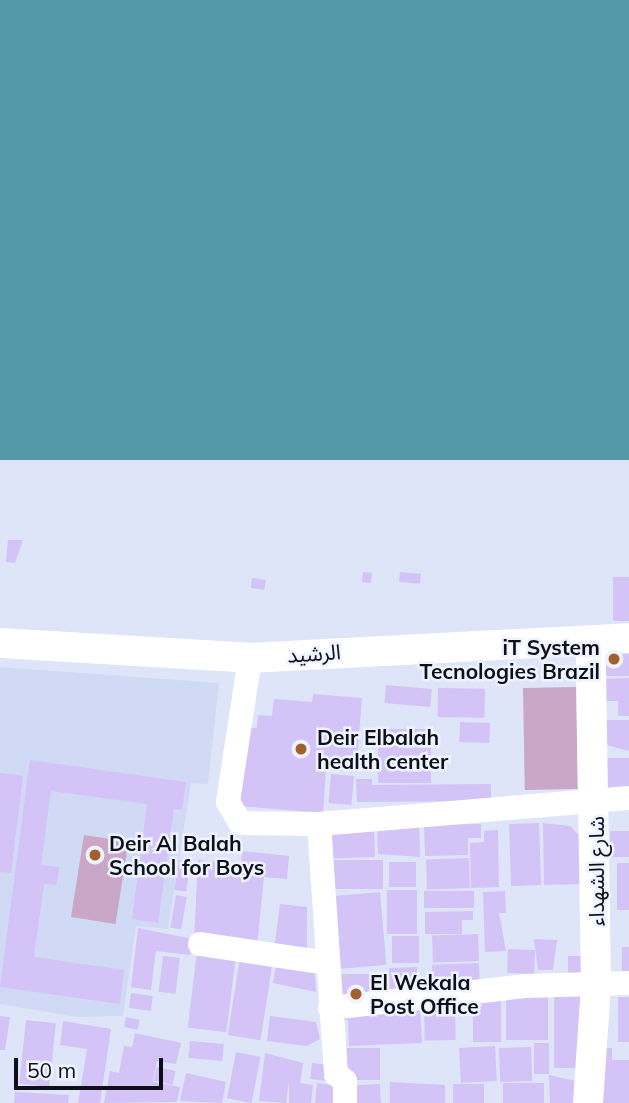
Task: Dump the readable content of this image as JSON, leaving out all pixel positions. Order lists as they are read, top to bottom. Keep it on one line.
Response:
{"streets":{"main road":["الرشيد","شارع الشهداء"]},"crossings":[["الرشيد","شارع الشهداء"]],"places":["iT System Tecnologies Brazil","Deir Elbalah health center","Deir Al Balah School for Boys","El Wekala Post Office"],"scale_bar":"50 m"}
